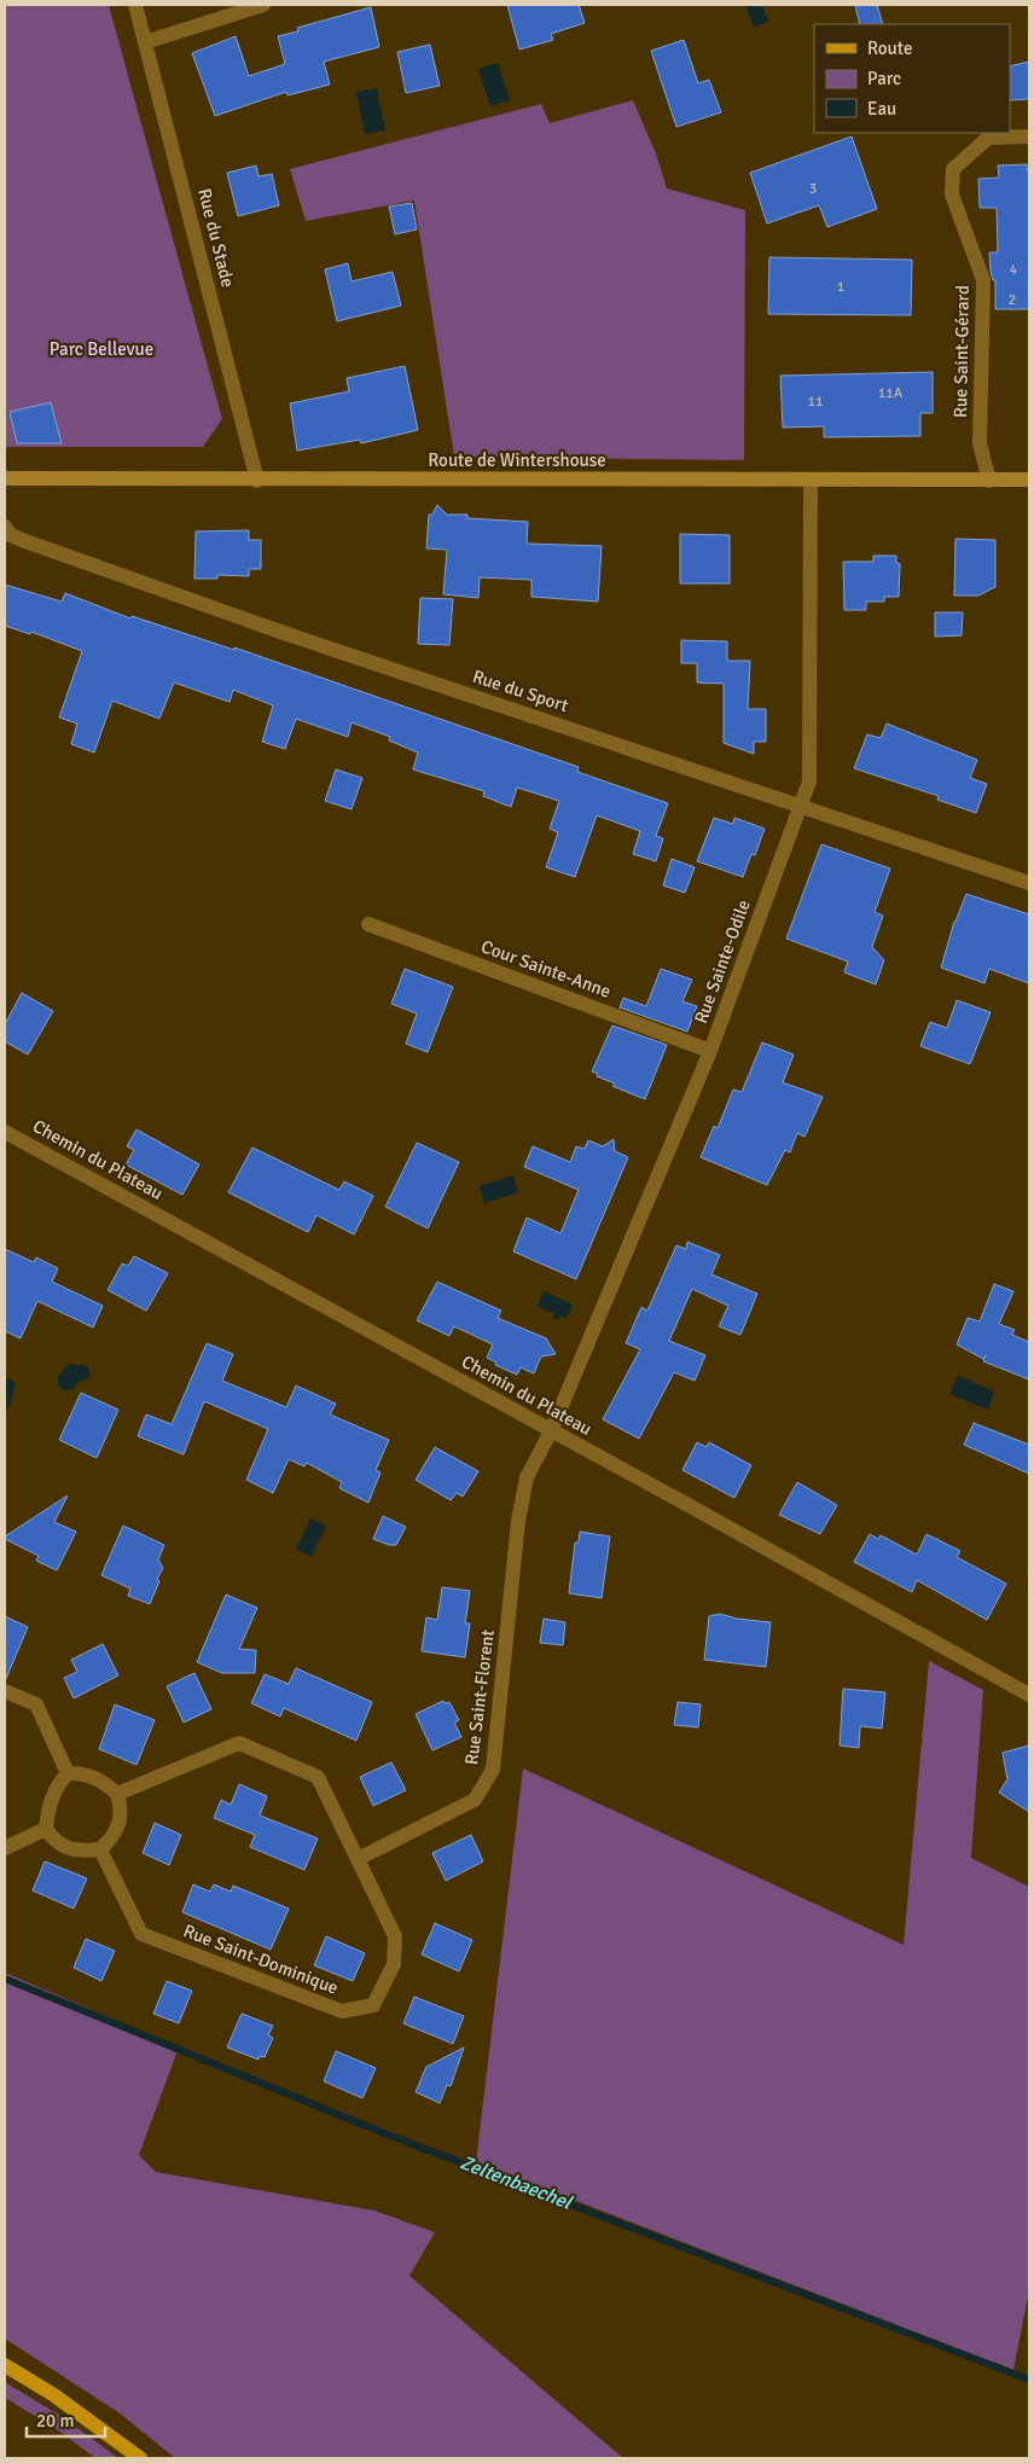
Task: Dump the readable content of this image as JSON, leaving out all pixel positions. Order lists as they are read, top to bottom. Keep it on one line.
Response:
{"streets":{"street":["Rue du Stade","Rue Saint-Gérard","Route de Wintershouse","Rue du Sport","Rue Sainte-Odile","Cour Sainte-Anne","Chemin du Plateau","Rue Saint-Florent","Rue Saint-Dominique"]},"crossings":[["Rue du Stade","Route de Wintershouse"],["Rue Saint-Gérard","Route de Wintershouse"],["Route de Wintershouse","Rue Sainte-Odile"],["Rue du Sport","Rue Sainte-Odile"],["Rue Sainte-Odile","Cour Sainte-Anne"],["Rue Sainte-Odile","Chemin du Plateau"],["Rue Sainte-Odile","Rue Saint-Florent"],["Chemin du Plateau","Rue Saint-Florent"],["Rue Saint-Florent","Rue Saint-Dominique"]],"water":["Zeltenbaechel"],"parks":["Parc Bellevue"],"house_numbers":["3","4","1","2","11A","11"],"legend":["Route","Parc","Eau"],"scale_bar":"20 m"}
